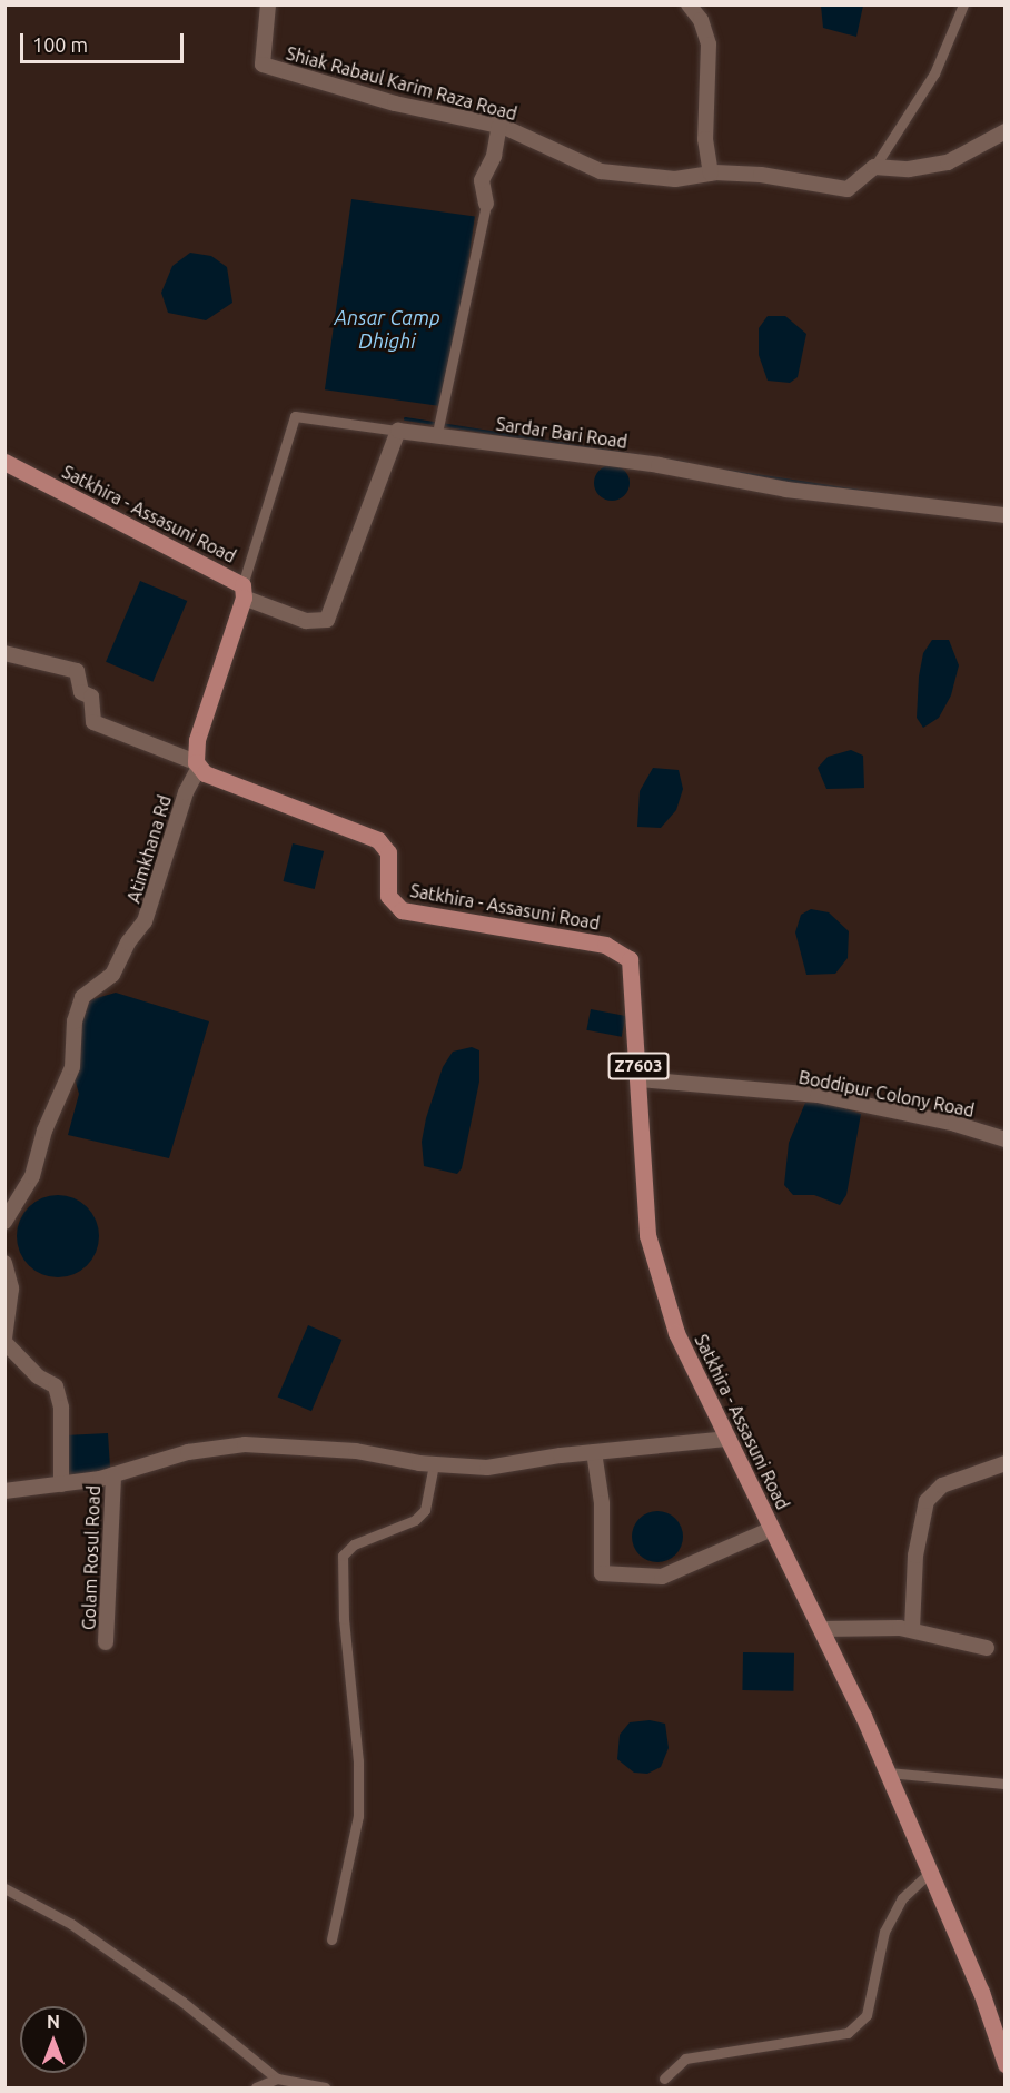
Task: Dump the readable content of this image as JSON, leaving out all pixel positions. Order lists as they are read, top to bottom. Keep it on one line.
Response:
{"streets":{"main road":["Shiak Rabaul Karim Raza Road","Sardar Bari Road","Satkhira - Assasuni Road","Atimkhana Rd","Z7603","Boddipur Colony Road","Golam Rosul Road"]},"crossings":[["Satkhira - Assasuni Road","Atimkhana Rd"],["Satkhira - Assasuni Road","Boddipur Colony Road"]],"water":["Ansar Camp Dhighi"],"scale_bar":"100 m","north":"top"}
